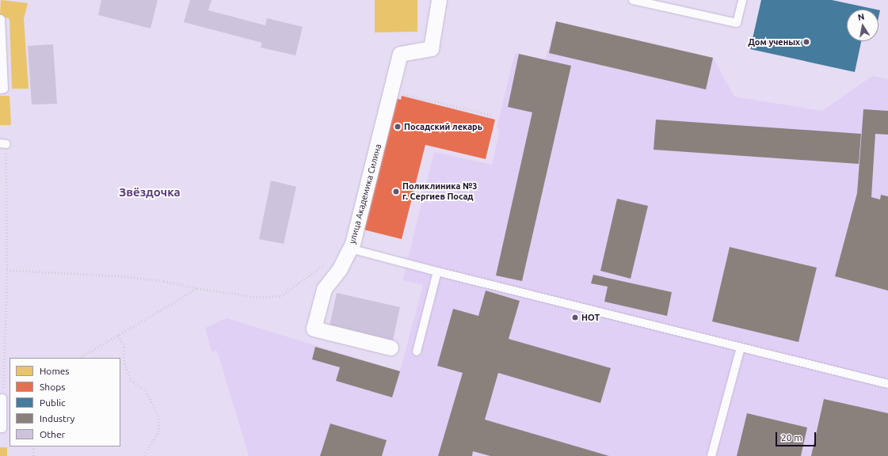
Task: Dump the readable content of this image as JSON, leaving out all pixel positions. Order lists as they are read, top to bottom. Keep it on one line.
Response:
{"streets":{"street":["улица Академика Силина"]},"districts":["Звёздочка"],"places":["Дом ученых","Посадский лекарь","Поликлиника №3 г. Сергиев Посад","НОТ"],"legend":["Homes","Shops","Public","Industry","Other"],"scale_bar":"20 m","north":"top"}
